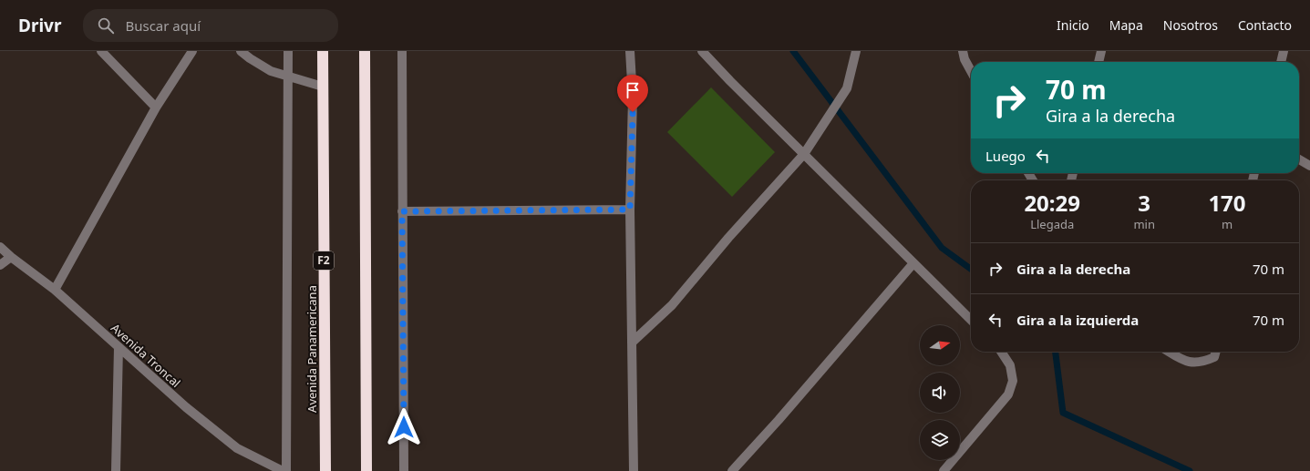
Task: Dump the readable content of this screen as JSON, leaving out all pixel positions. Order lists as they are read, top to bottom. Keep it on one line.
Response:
{"streets":{"highway":["F2","Avenida Panamericana"],"street":["Avenida Troncal"]},"north":"right","page":{"header":"Drivr","search":"Buscar aquí","nav":["Inicio","Mapa","Nosotros","Contacto"],"turn":["70 m","Gira a la derecha"],"then":"Luego","eta":["20:29","Llegada","3","min","170","m"],"list":[{"name":"Gira a la derecha","value":"70 m"},{"name":"Gira a la izquierda","value":"70 m"}]}}
